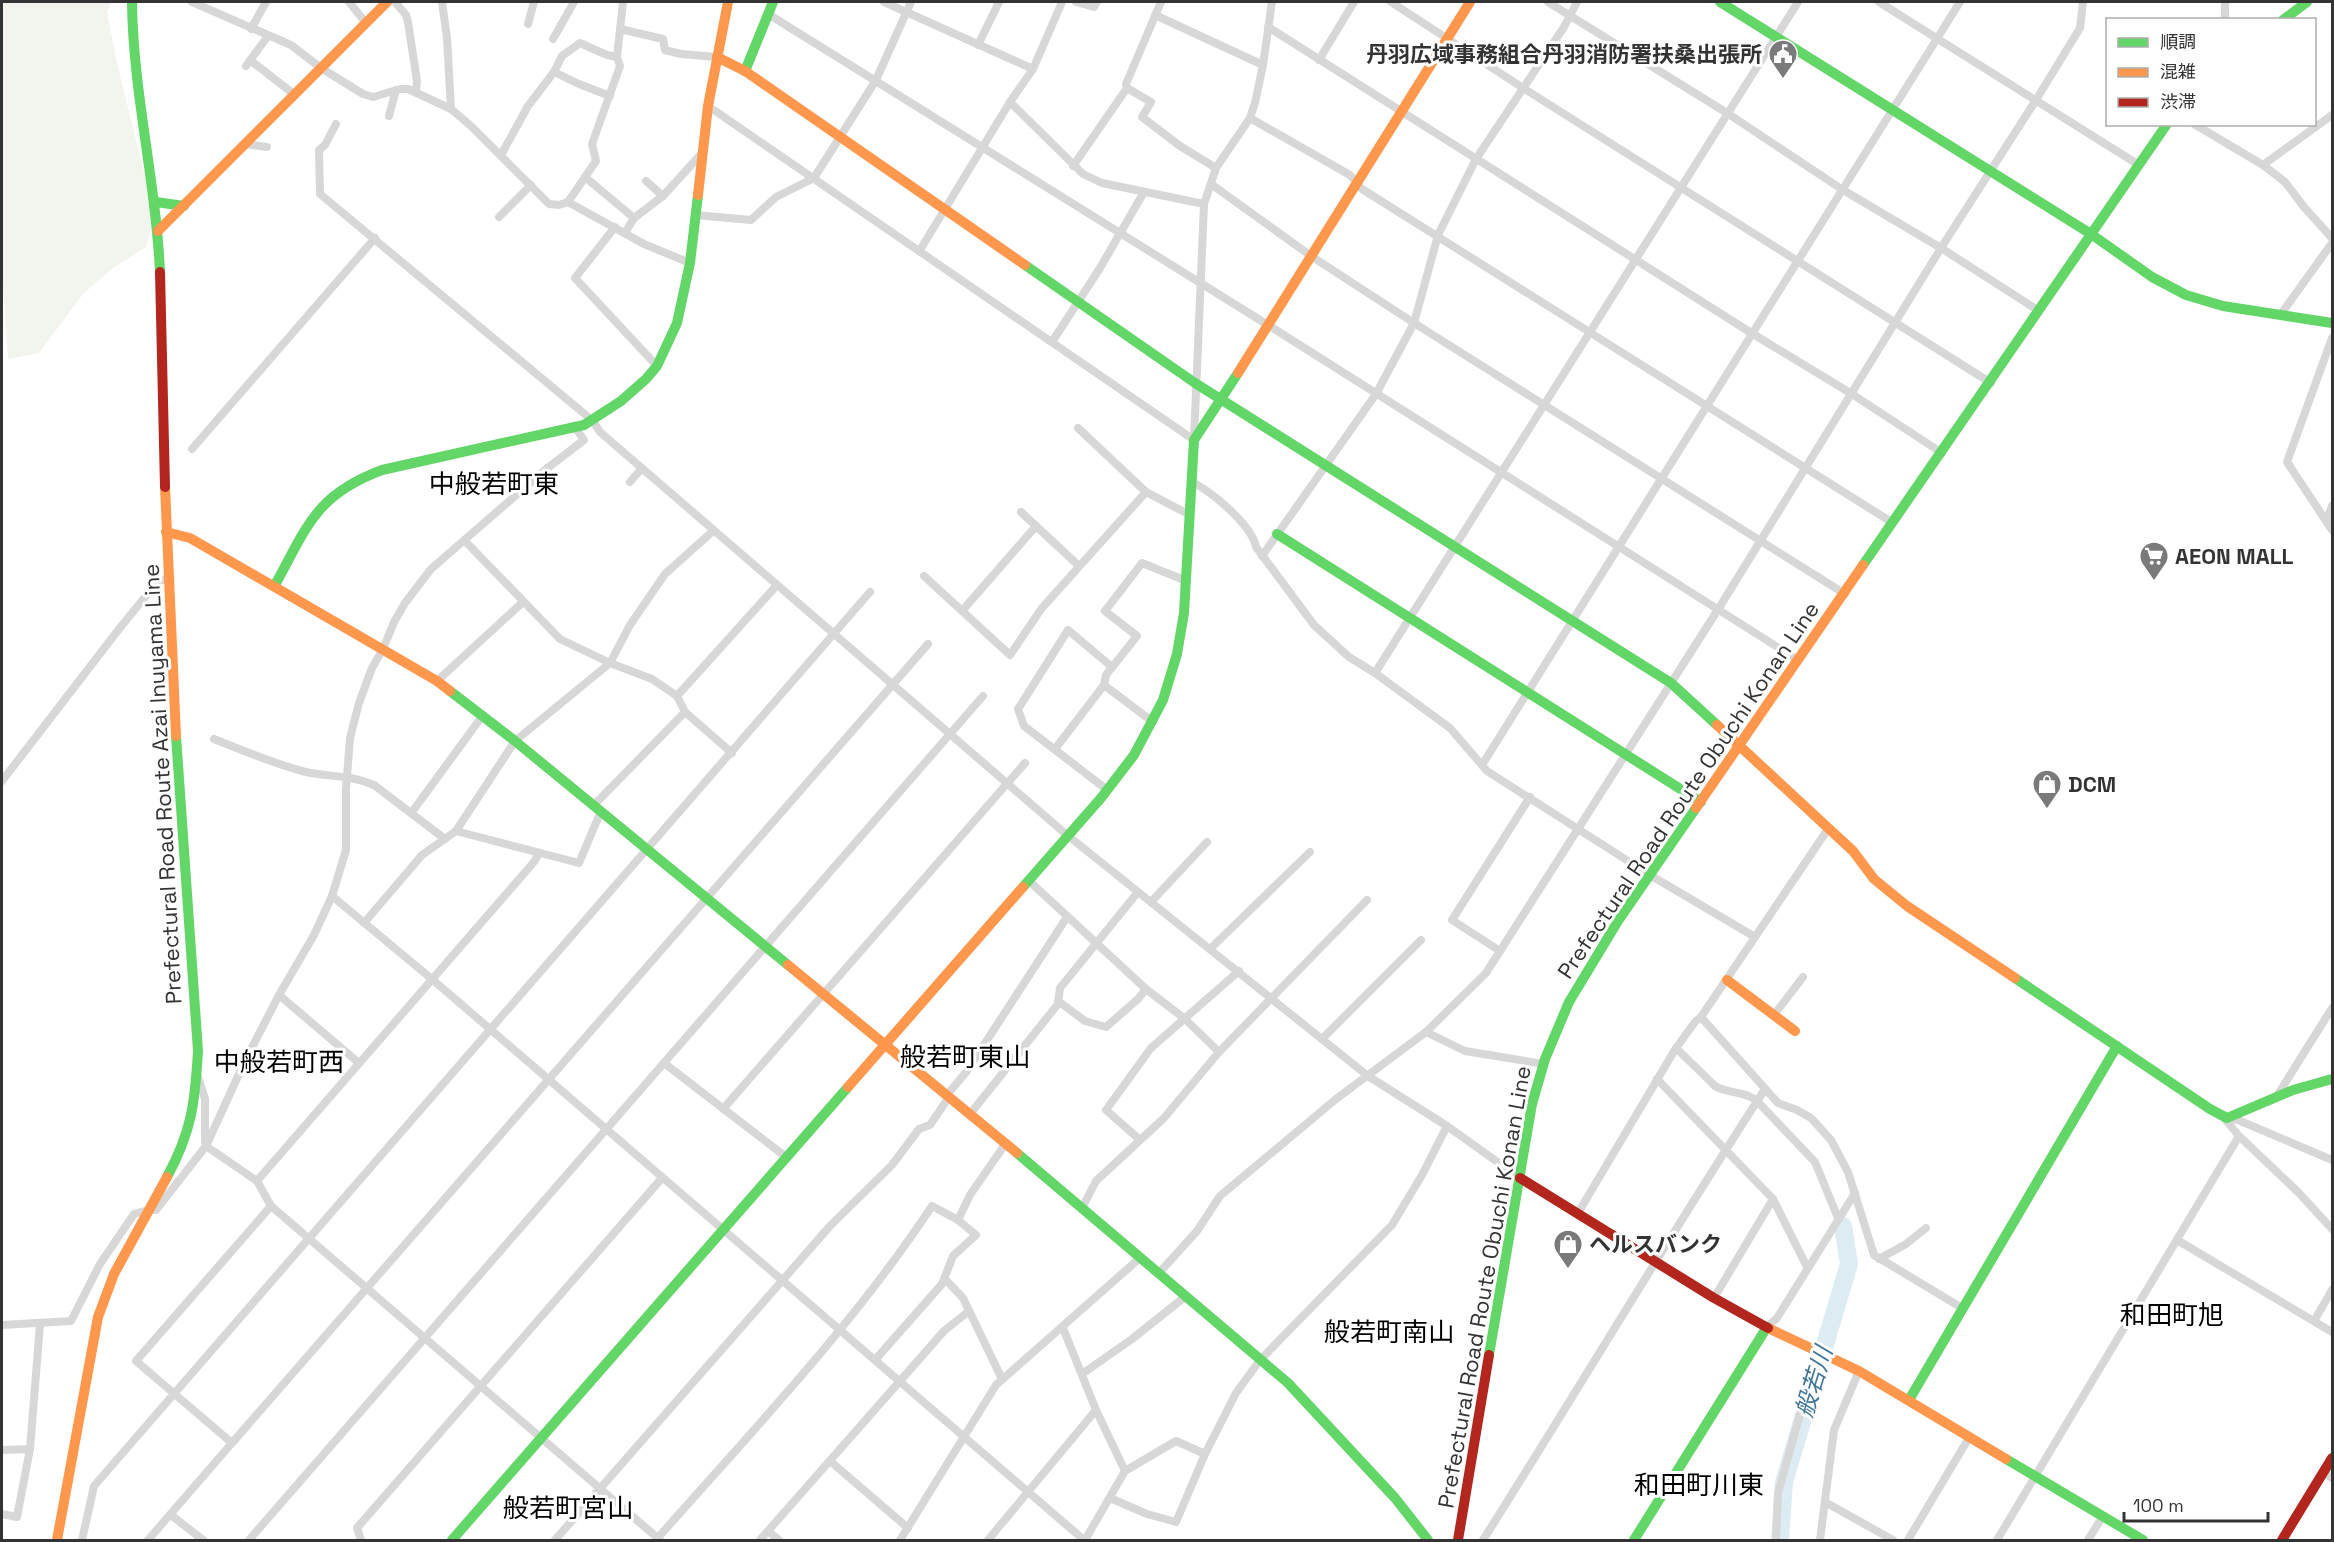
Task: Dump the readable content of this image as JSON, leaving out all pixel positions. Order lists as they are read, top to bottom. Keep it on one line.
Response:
{"streets":{"street":["Prefectural Road Route Azai Inuyama Line","Prefectural Road Route Obuchi Konan Line"]},"districts":["中般若町東","般若町東山","中般若町西","和田町旭","般若町南山","和田町川東","般若町宮山"],"water":["般若川"],"places":{"public building":["丹羽広域事務組合丹羽消防署扶桑出張所"],"supermarket":["AEON MALL"],"shop":["DCM","ヘルスバンク"]},"legend":["順調","混雑","渋滞"],"scale_bar":"100 m"}
